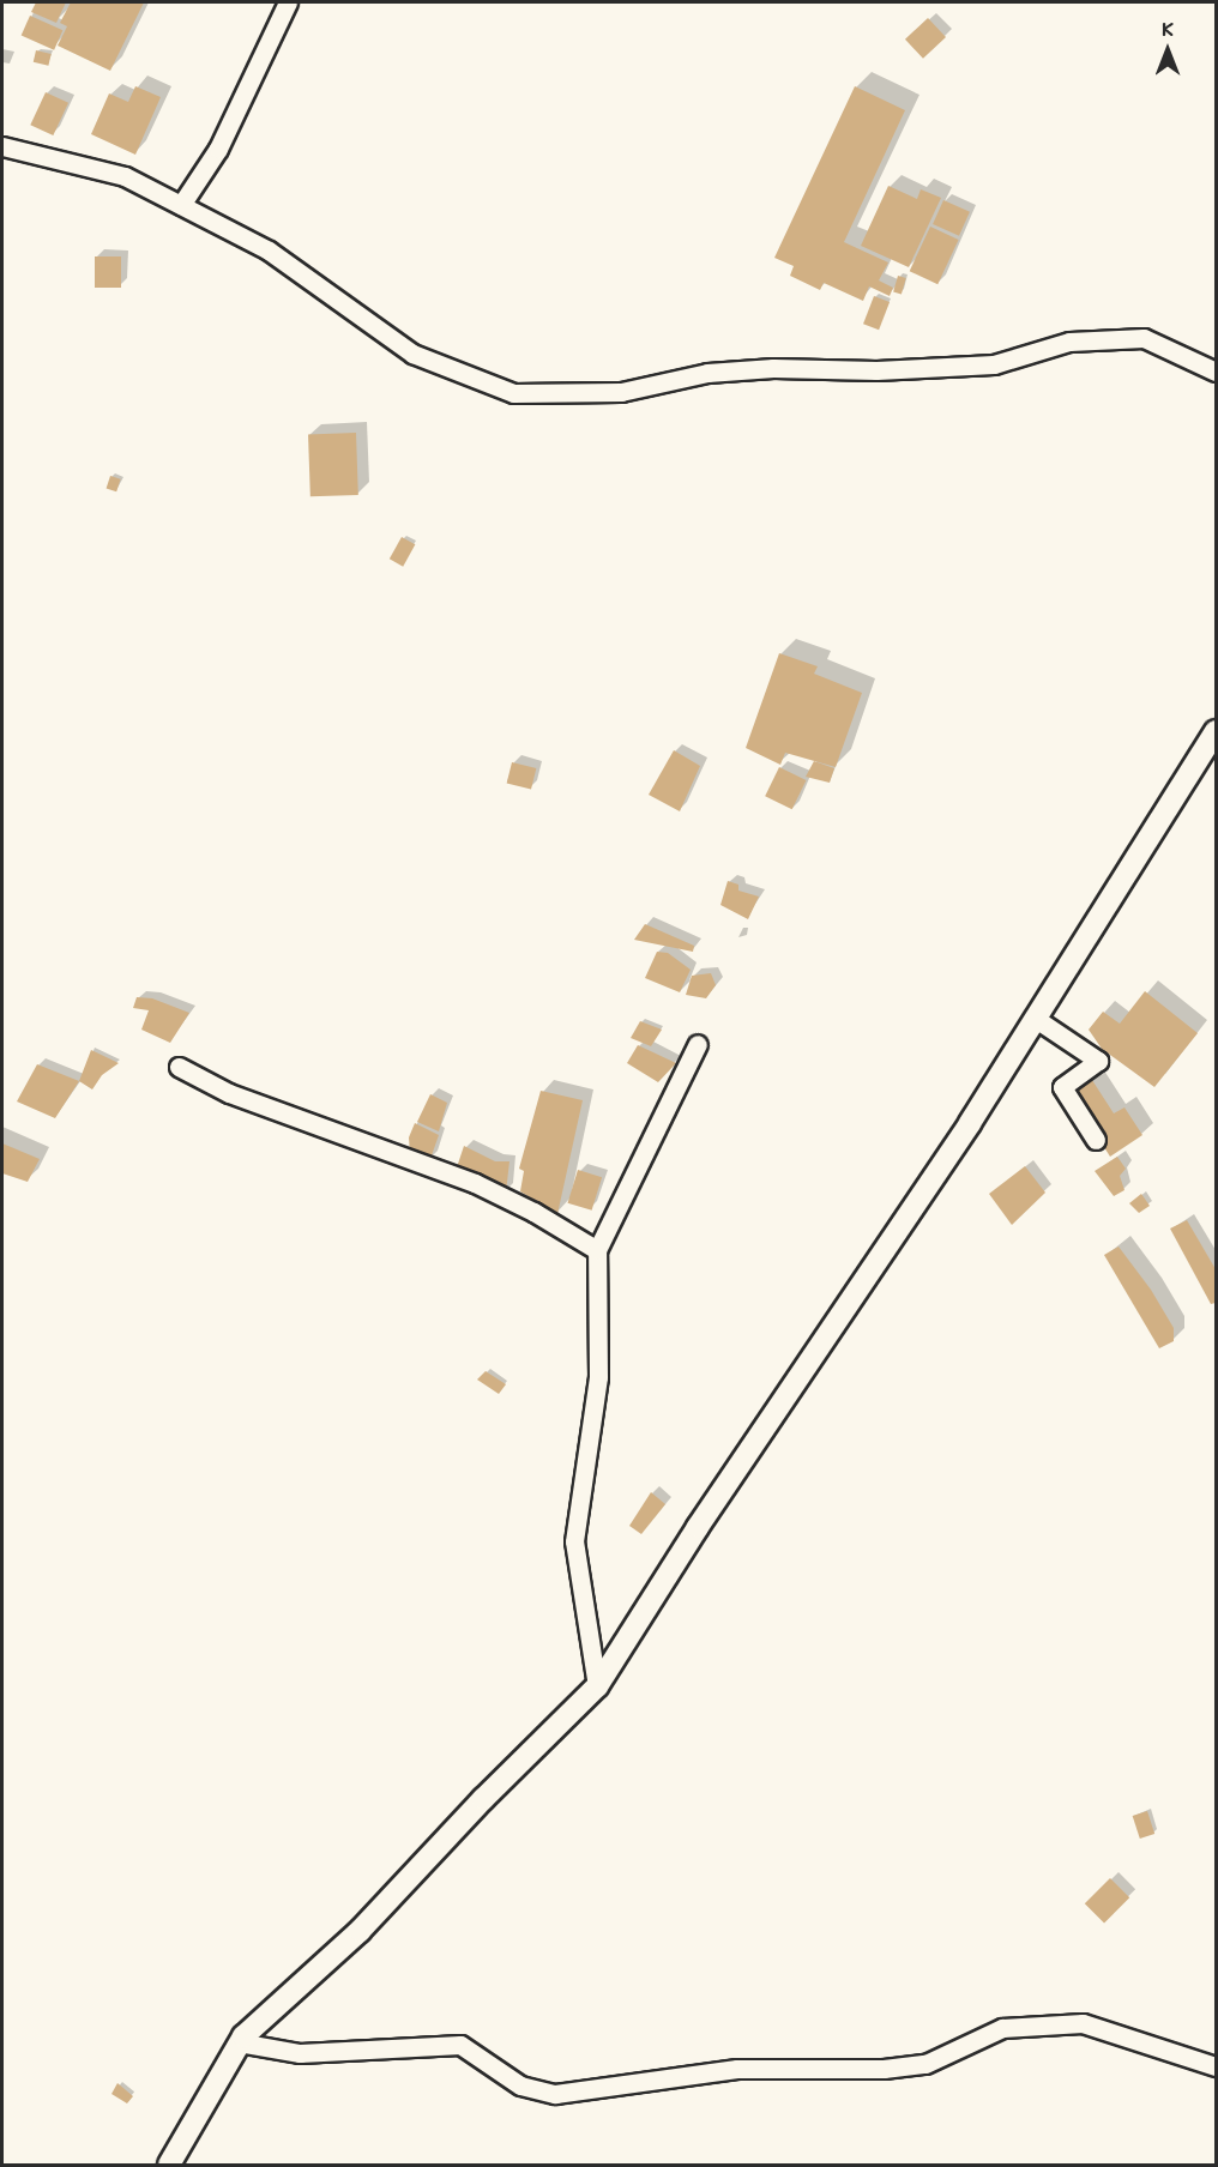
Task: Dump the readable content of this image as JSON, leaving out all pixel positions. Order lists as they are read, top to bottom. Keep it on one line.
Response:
{"north":"top"}
